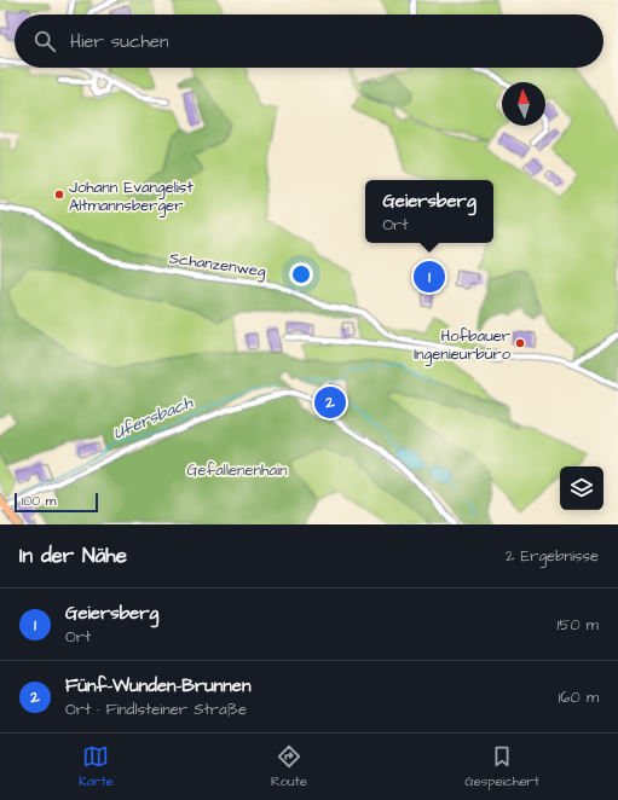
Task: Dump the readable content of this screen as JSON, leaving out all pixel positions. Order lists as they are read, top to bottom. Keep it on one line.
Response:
{"streets":{"street":["Schanzenweg"]},"water":["Ufersbach"],"parks":["Gefallenenhain"],"places":["Johann Evangelist Altmannsberger","Hofbauer Ingenieurbüro"],"scale_bar":"100 m","north":"top","page":{"search":"Hier suchen","popup":["Geiersberg","Ort"],"pins":["1","2"],"scale":"100 m","heading":["In der Nähe","2 Ergebnisse"],"list":[{"mark":"1","name":"Geiersberg","note":"Ort","value":"150 m"},{"mark":"2","name":"Fünf-Wunden-Brunnen","note":"Ort · Findlsteiner Straße","value":"160 m"}],"nav":["Karte","Route","Gespeichert"]}}
